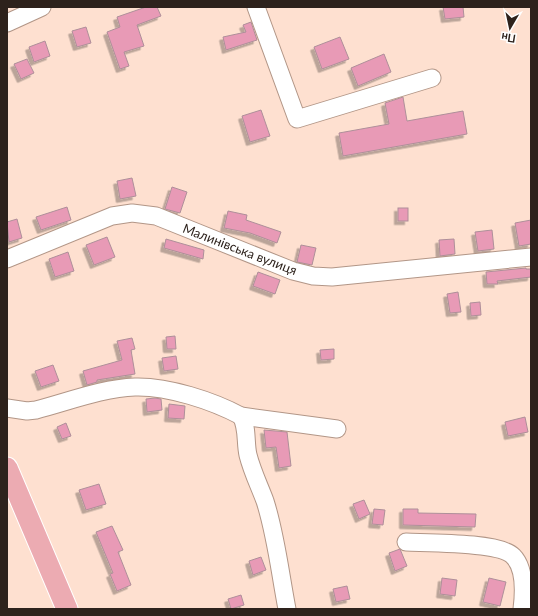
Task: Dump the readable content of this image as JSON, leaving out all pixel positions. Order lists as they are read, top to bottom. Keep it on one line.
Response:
{"streets":{"street":["Малинівська вулиця"]},"north":"bottom"}
